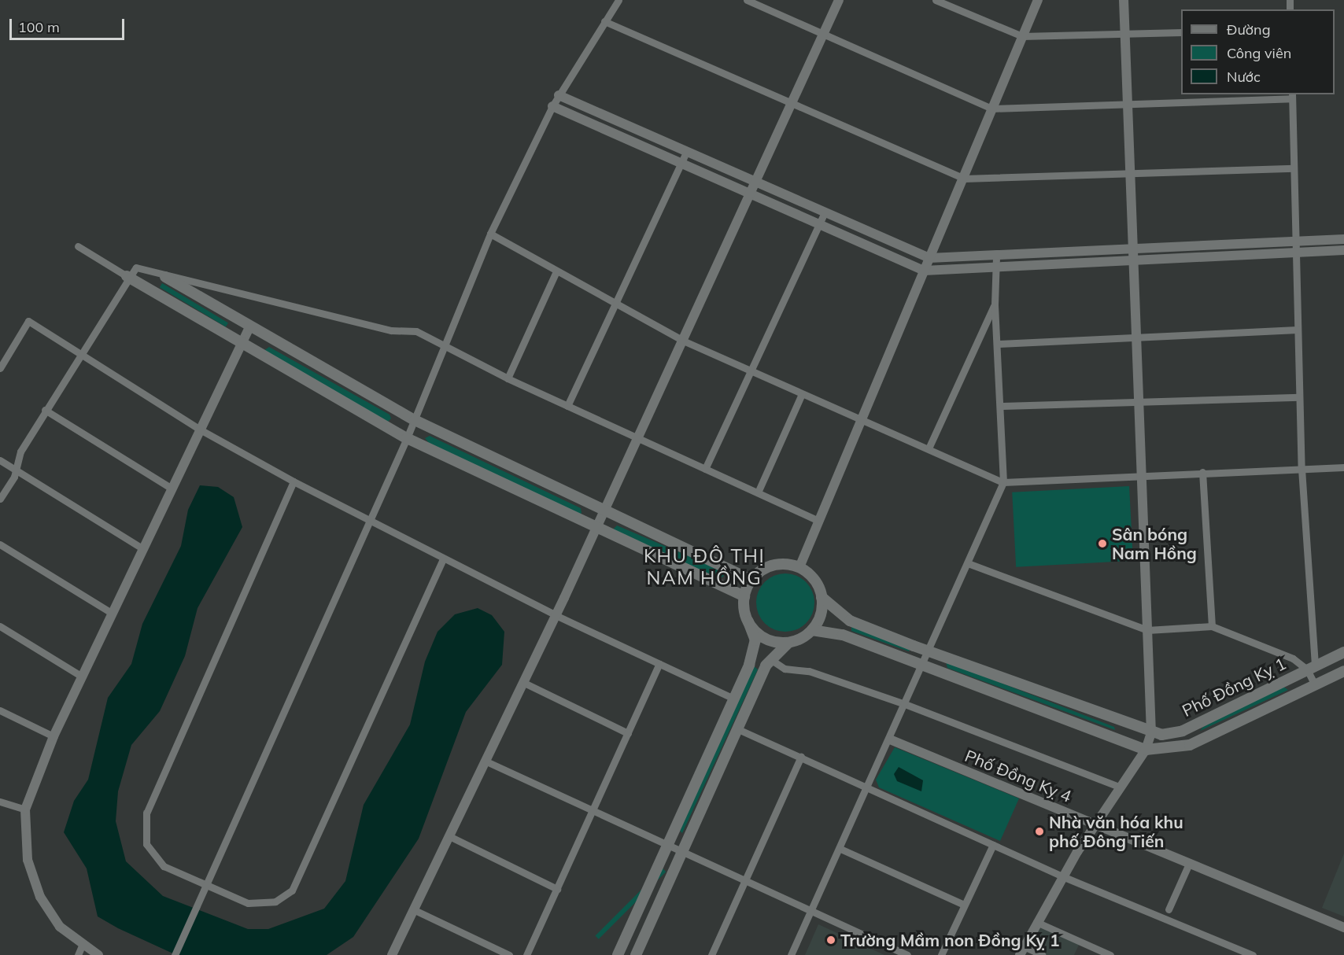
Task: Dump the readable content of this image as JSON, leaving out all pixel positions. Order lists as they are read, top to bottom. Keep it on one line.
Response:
{"streets":{"main road":["Phố Đồng Kỵ 1"],"street":["Phố Đồng Kỵ 4"]},"districts":["KHU ĐÔ THỊ NAM HỒNG"],"places":["Sân bóng Nam Hồng","Nhà văn hóa khu phố Đông Tiến","Trường Mầm non Đồng Kỵ 1"],"legend":["Đường","Công viên","Nước"],"scale_bar":"100 m"}
